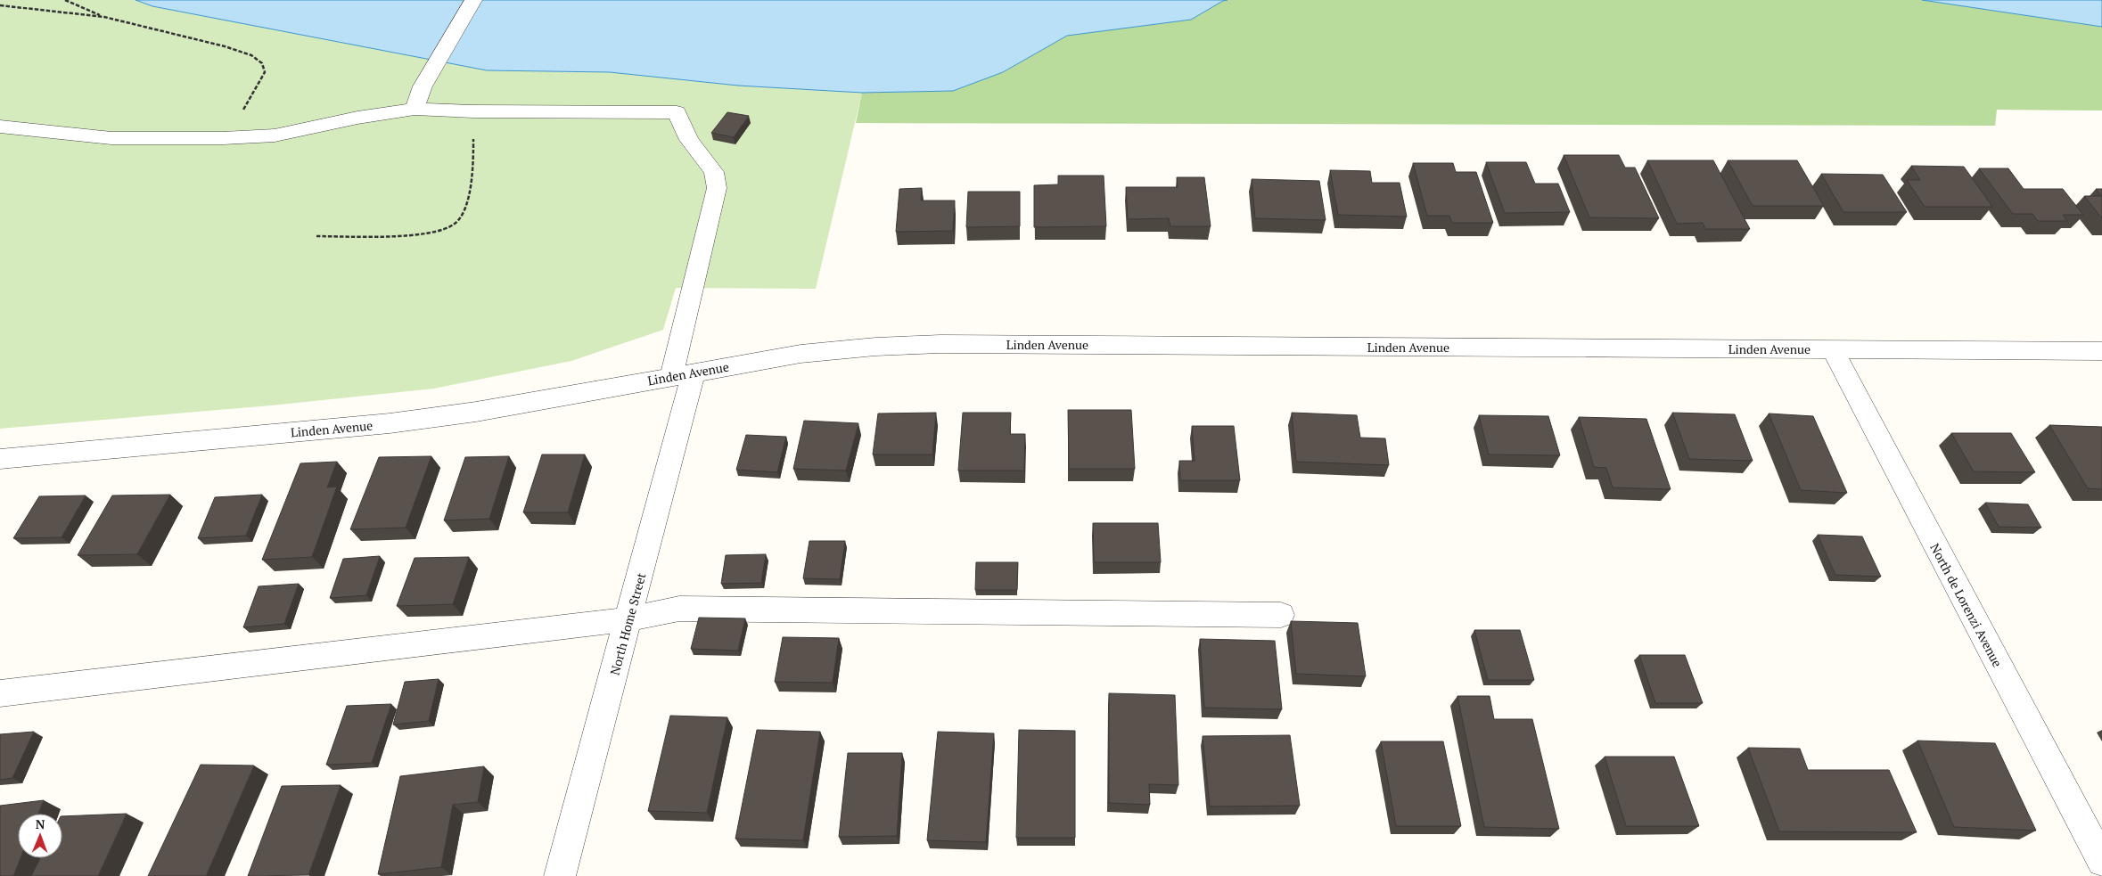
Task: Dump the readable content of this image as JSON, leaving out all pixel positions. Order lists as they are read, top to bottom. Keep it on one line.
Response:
{"streets":{"street":["Linden Avenue","North de Lorenzi Avenue","North Home Street"]},"crossings":[["Linden Avenue","North de Lorenzi Avenue"],["Linden Avenue","North Home Street"]],"north":"top"}
